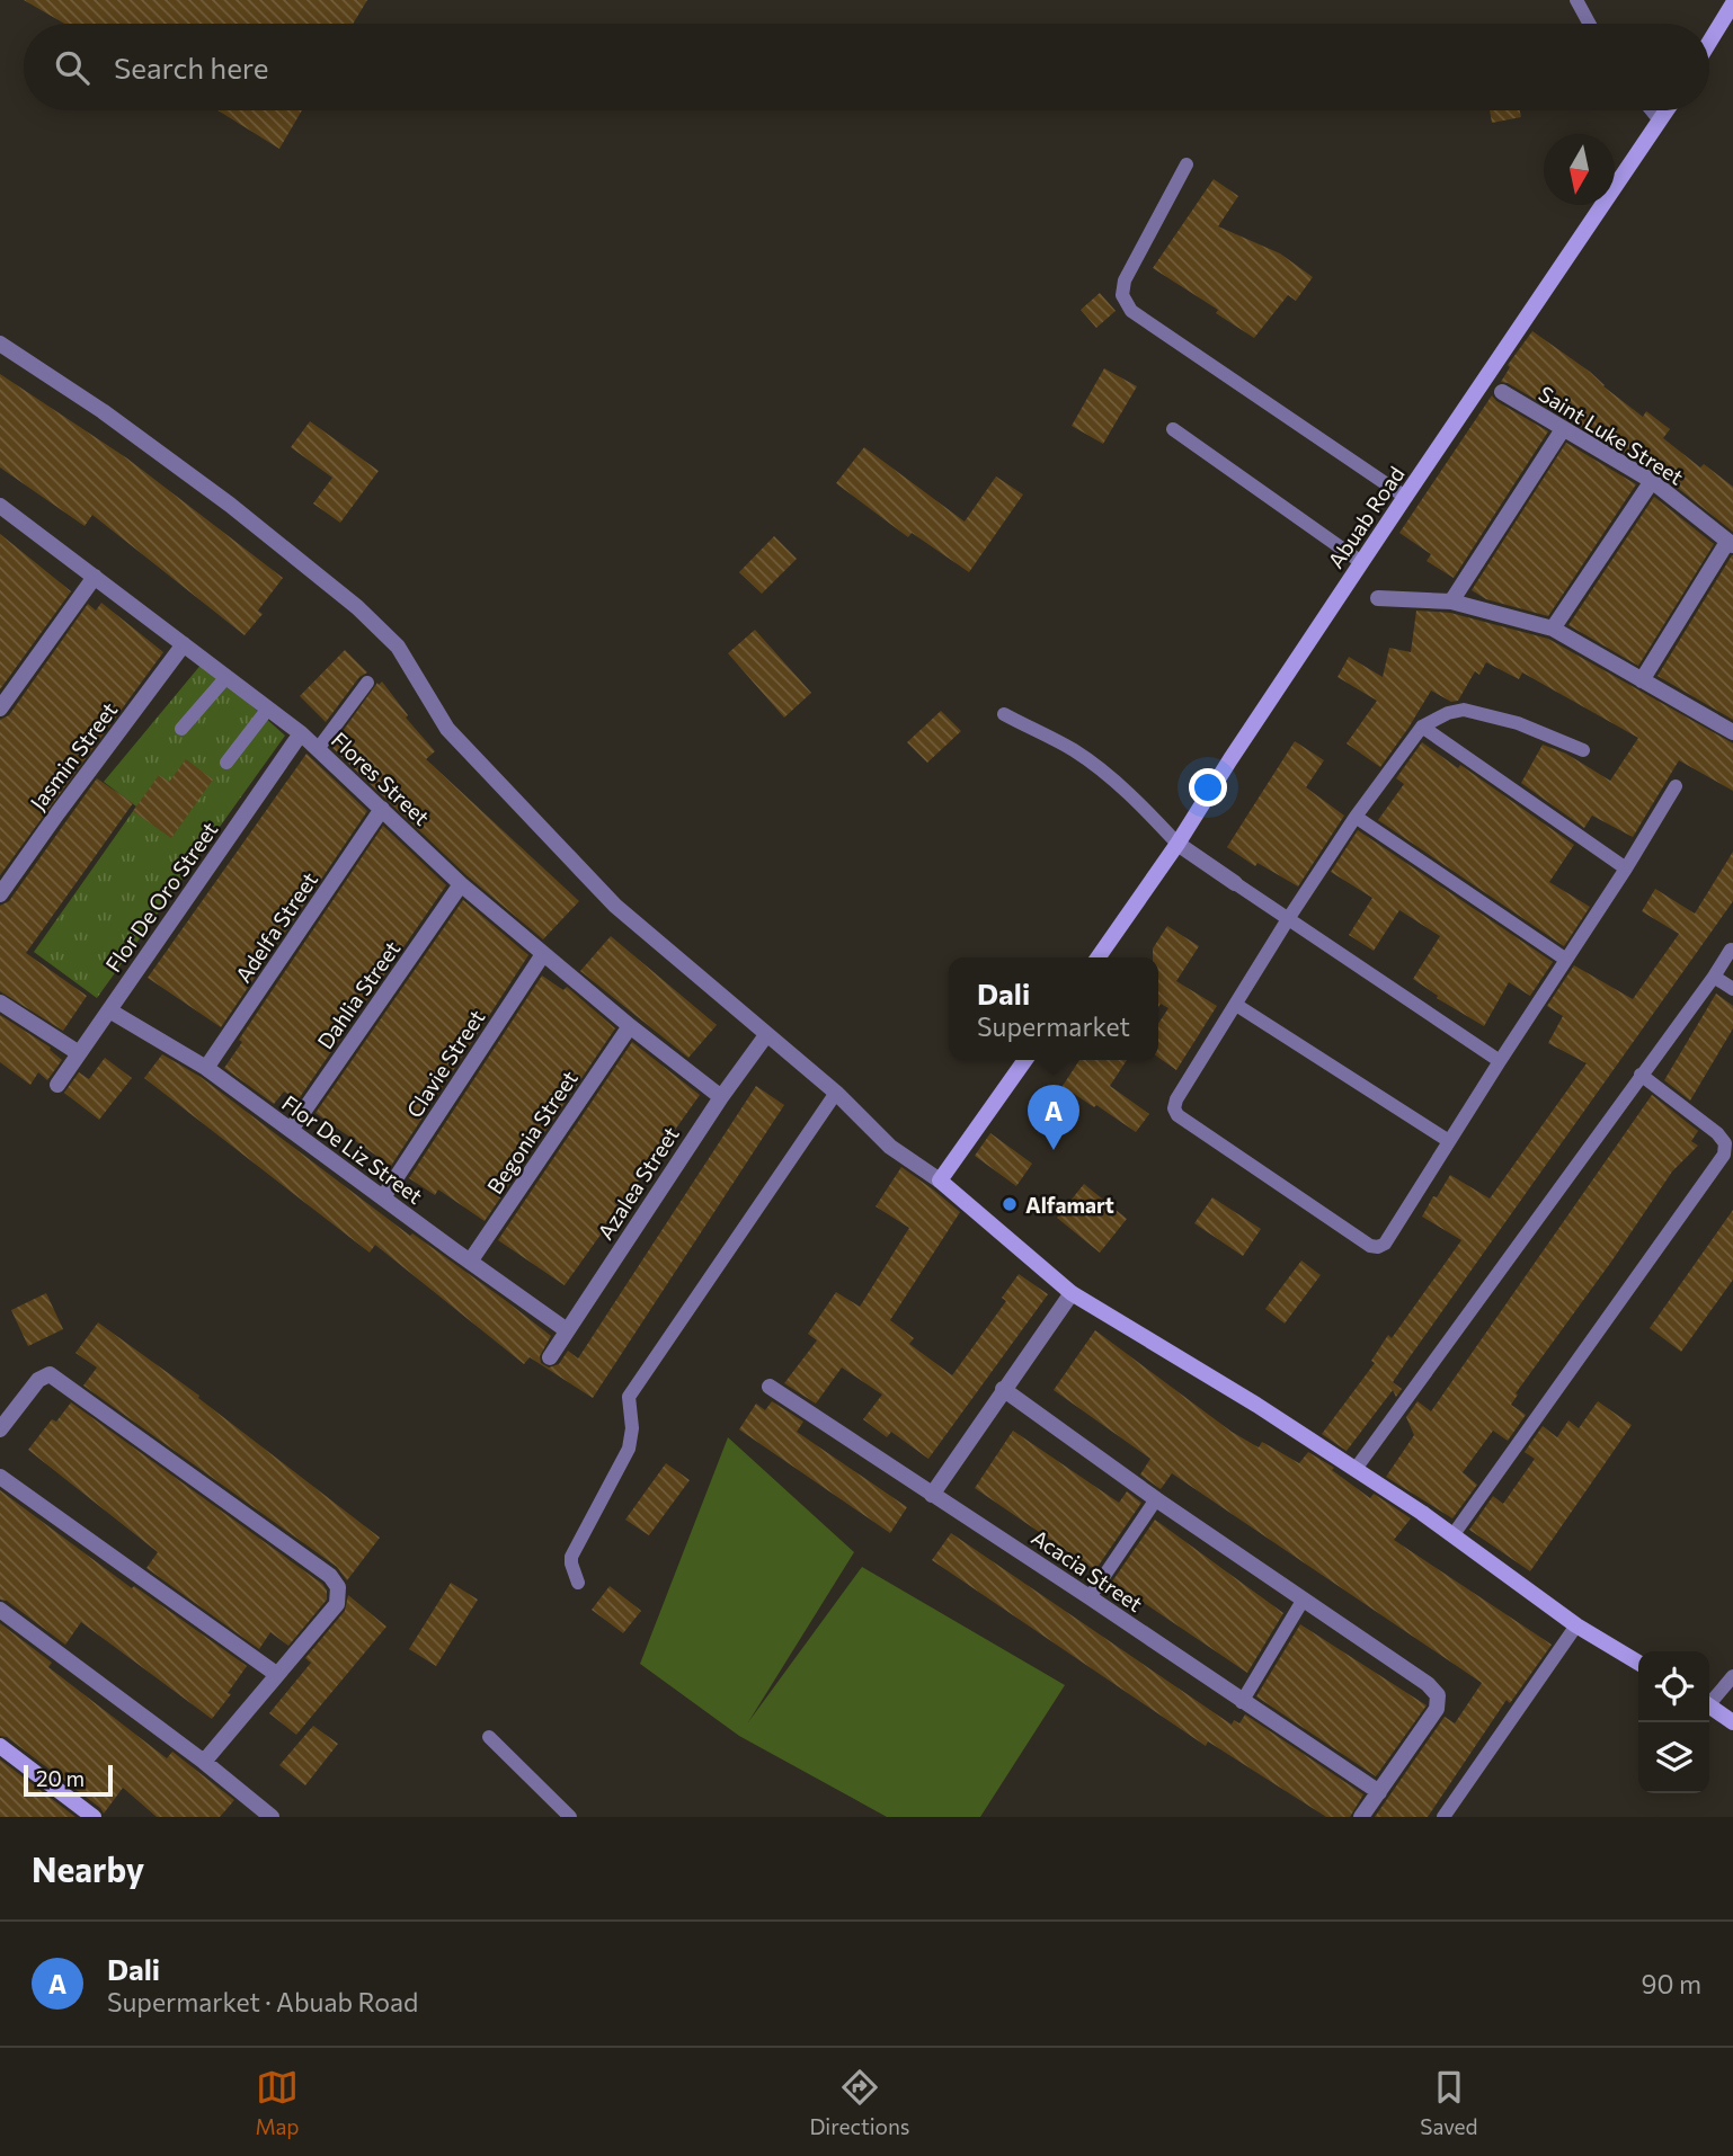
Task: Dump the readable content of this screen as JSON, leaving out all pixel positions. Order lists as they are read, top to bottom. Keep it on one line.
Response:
{"streets":{"street":["Saint Luke Street","Abuab Road","Jasmin Street","Flores Street","Flor De Oro Street","Adelfa Street","Dahlia Street","Clavie Street","Begonia Street","Flor De Liz Street","Azalea Street","Acacia Street"]},"crossings":[["Jasmin Street","Flores Street"],["Flores Street","Flor De Oro Street"],["Flores Street","Adelfa Street"],["Flores Street","Dahlia Street"],["Flores Street","Clavie Street"],["Flores Street","Begonia Street"],["Flores Street","Azalea Street"],["Flor De Oro Street","Flor De Liz Street"],["Adelfa Street","Flor De Liz Street"],["Dahlia Street","Flor De Liz Street"],["Clavie Street","Flor De Liz Street"],["Begonia Street","Flor De Liz Street"],["Flor De Liz Street","Azalea Street"]],"places":["Alfamart"],"scale_bar":"20 m","north":"bottom","page":{"search":"Search here","popup":["Dali","Supermarket"],"pins":"A","scale":"20 m","heading":"Nearby","list":[{"mark":"A","name":"Dali","note":"Supermarket · Abuab Road","value":"90 m"}],"nav":["Map","Directions","Saved"]}}
